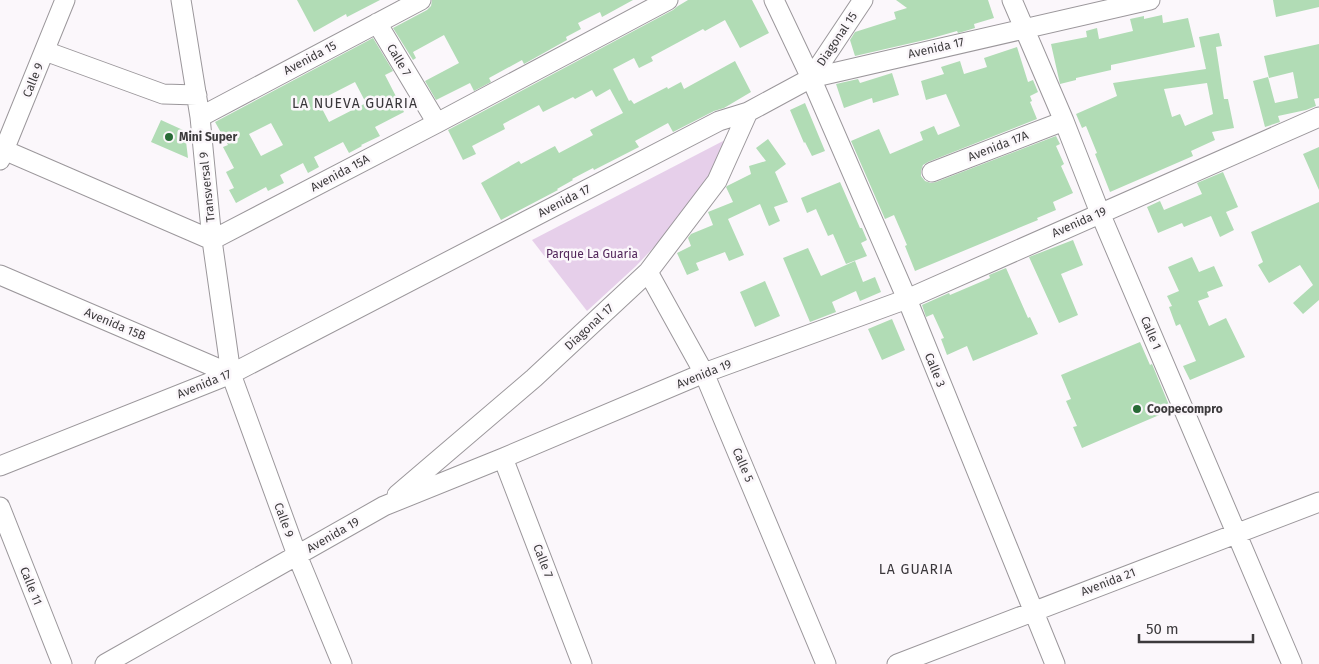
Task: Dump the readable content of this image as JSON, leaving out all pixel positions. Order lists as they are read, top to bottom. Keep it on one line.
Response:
{"streets":{"street":["Diagonal 15","Avenida 17","Avenida 15","Calle 7","Calle 9","Avenida 17A","Avenida 15A","Transversal 9","Avenida 19","Avenida 15B","Diagonal 17","Calle 1","Calle 3","Calle 5","Avenida 21","Calle 11"]},"crossings":[["Diagonal 15","Avenida 17"],["Diagonal 15","Calle 3"],["Avenida 17","Calle 9"],["Avenida 17","Transversal 9"],["Avenida 17","Avenida 15B"],["Avenida 17","Diagonal 17"],["Avenida 17","Calle 1"],["Avenida 17","Calle 3"],["Avenida 15","Calle 7"],["Avenida 15","Transversal 9"],["Calle 7","Avenida 15A"],["Calle 7","Avenida 19"],["Calle 9","Transversal 9"],["Calle 9","Avenida 19"],["Calle 9","Avenida 15B"],["Avenida 17A","Calle 1"],["Avenida 15A","Transversal 9"],["Transversal 9","Avenida 15B"],["Avenida 19","Diagonal 17"],["Avenida 19","Calle 1"],["Avenida 19","Calle 3"],["Avenida 19","Calle 5"],["Diagonal 17","Calle 5"],["Calle 1","Avenida 21"],["Calle 3","Avenida 21"]],"districts":["LA NUEVA GUARIA","LA GUARIA"],"parks":["Parque La Guaria"],"places":["Mini Super","Coopecompro"],"scale_bar":"50 m"}
